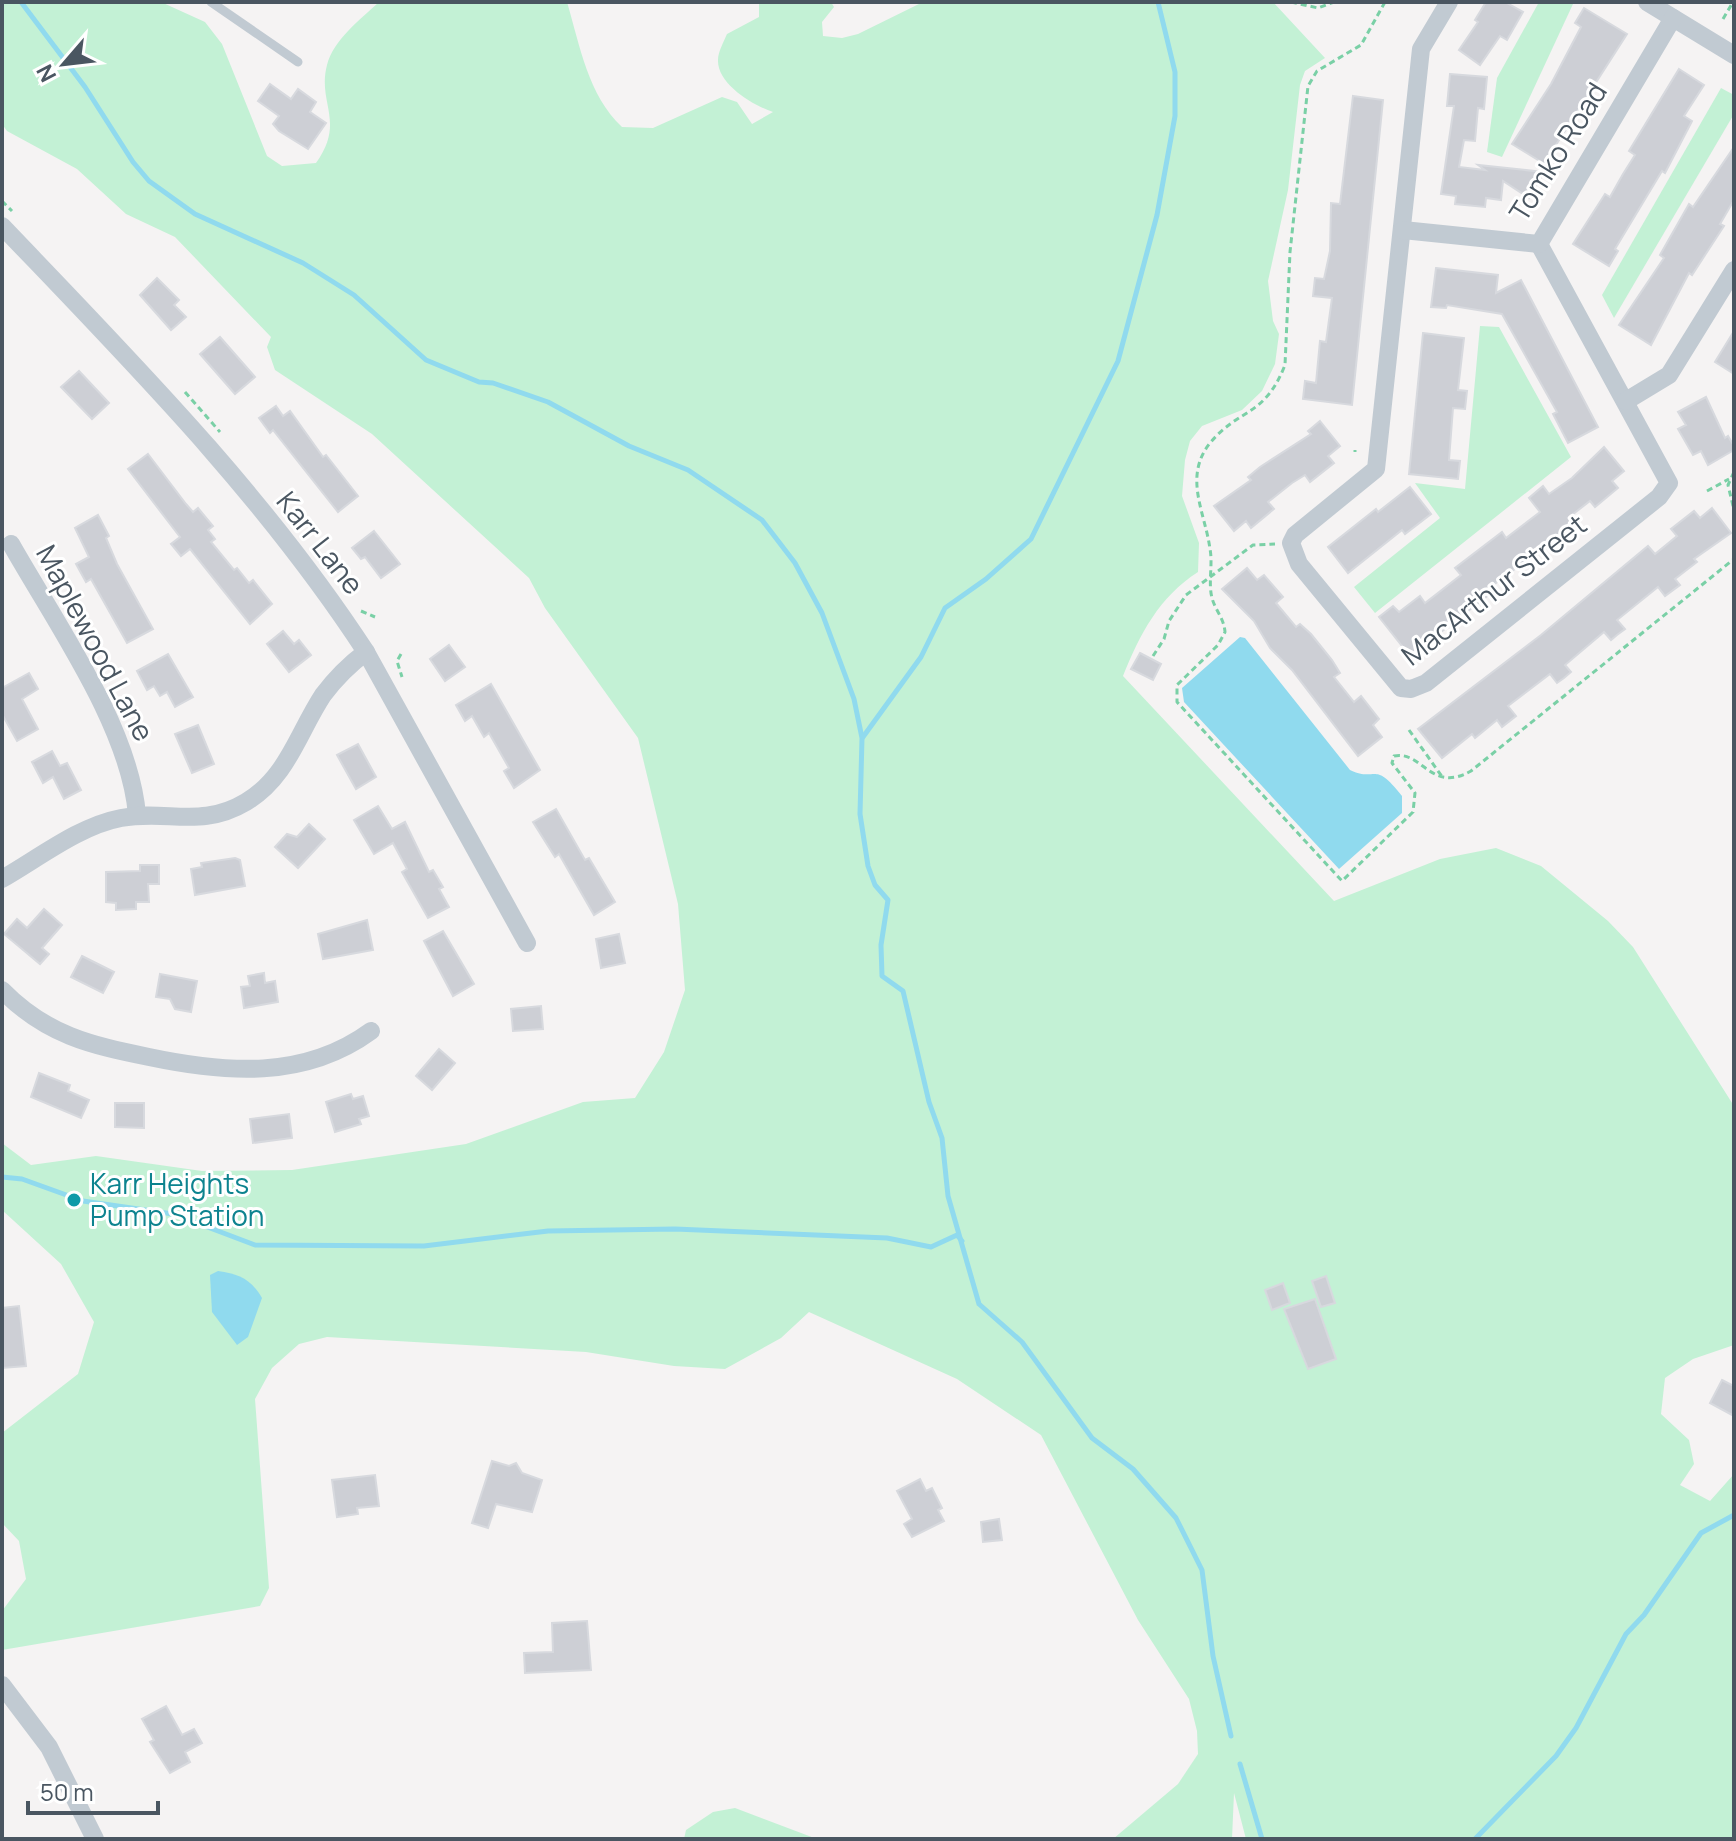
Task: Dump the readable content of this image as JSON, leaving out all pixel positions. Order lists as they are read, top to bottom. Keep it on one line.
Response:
{"streets":{"street":["Tomko Road","Karr Lane","MacArthur Street","Maplewood Lane"]},"crossings":[["Tomko Road","MacArthur Street"]],"places":["Karr Heights Pump Station"],"scale_bar":"50 m","north":"bottom left"}
